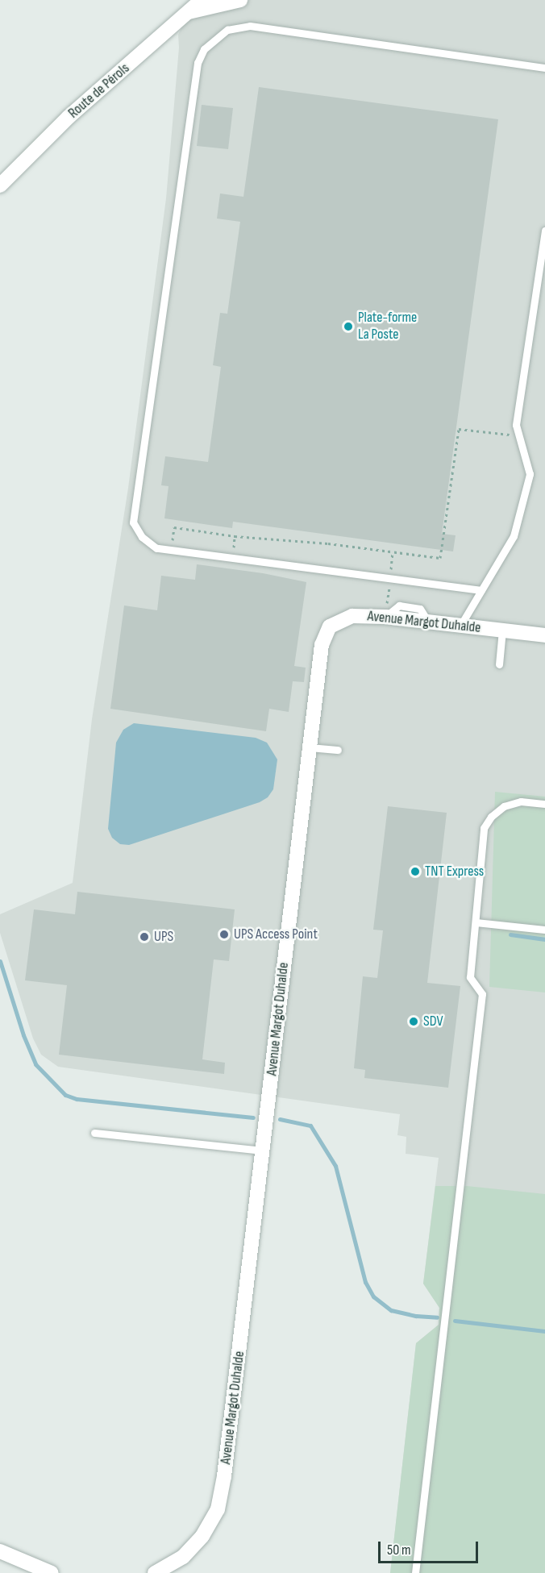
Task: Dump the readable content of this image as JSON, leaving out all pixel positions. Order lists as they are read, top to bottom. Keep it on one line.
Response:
{"streets":{"street":["Route de Pérols","Avenue Margot Duhalde"]},"places":["Plate-forme La Poste","TNT Express","UPS Access Point","UPS","SDV"],"scale_bar":"50 m"}
